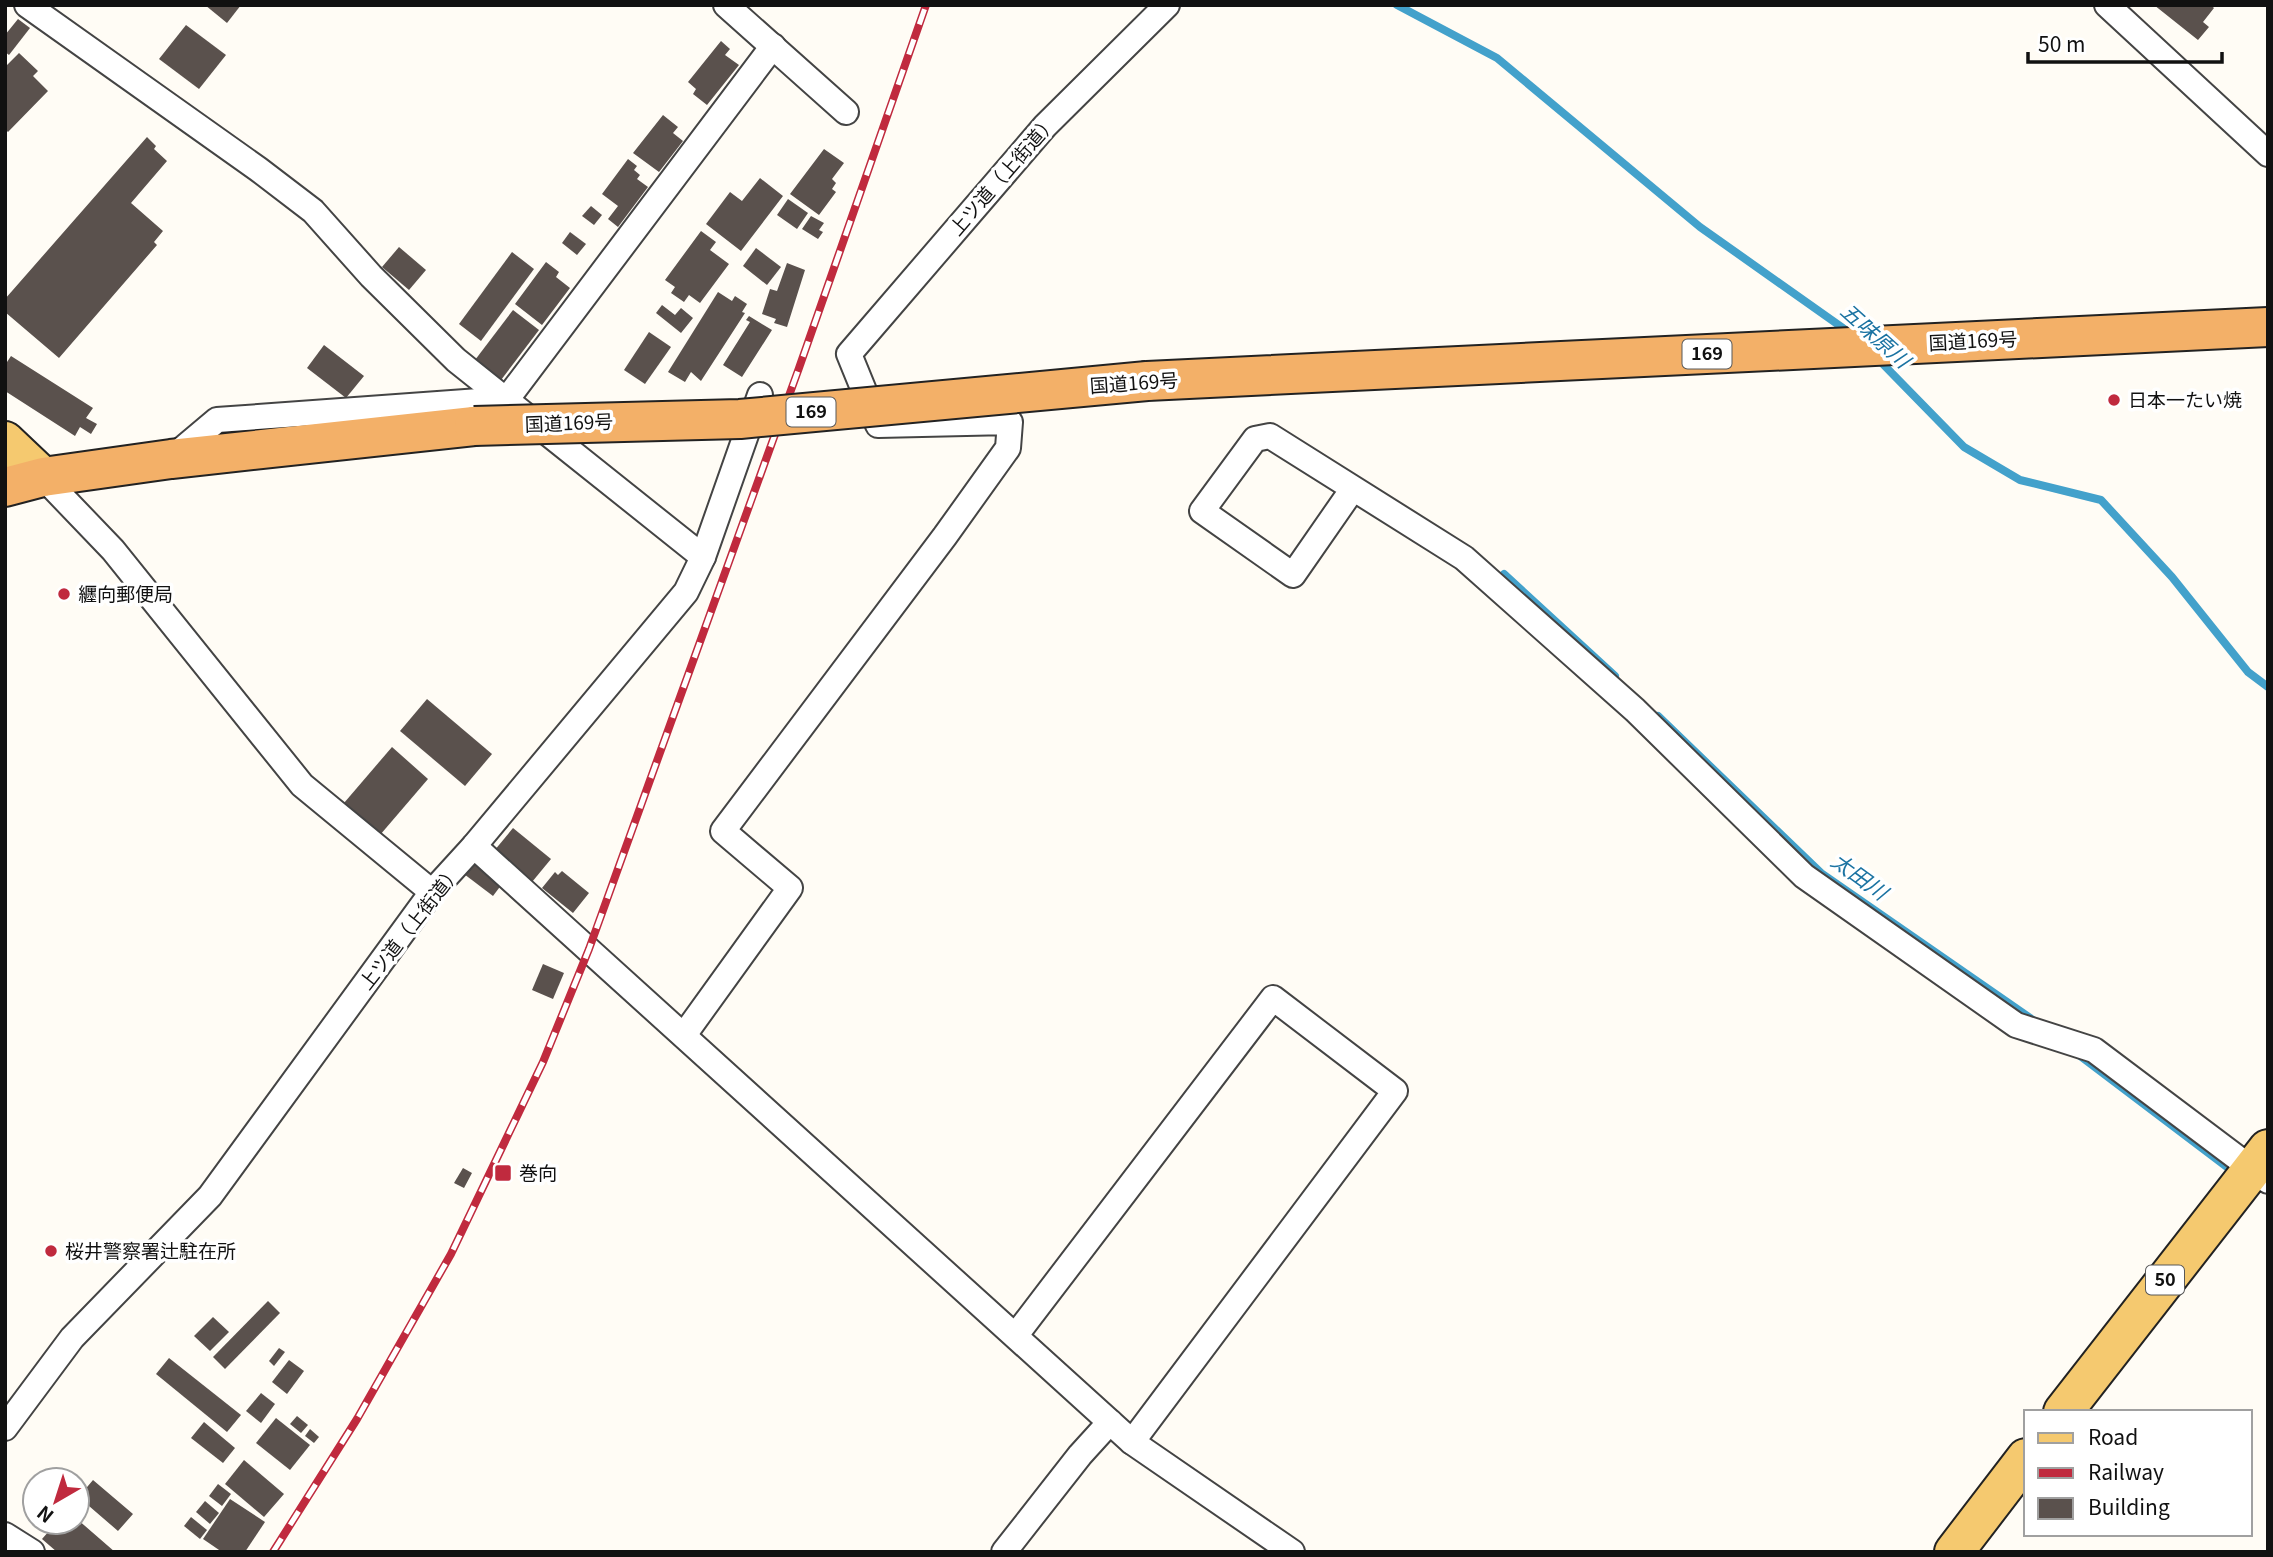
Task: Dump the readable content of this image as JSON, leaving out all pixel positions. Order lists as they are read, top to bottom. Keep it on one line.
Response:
{"streets":{"highway":["国道169号","169"],"main road":["50"],"street":["上ツ道（上街道）"]},"water":["五味原川","太田川"],"places":{"other":["日本一たい焼","纒向郵便局","桜井警察署辻駐在所"],"transit":["巻向"]},"legend":["Road","Railway","Building"],"scale_bar":"50 m","north":"bottom left"}
